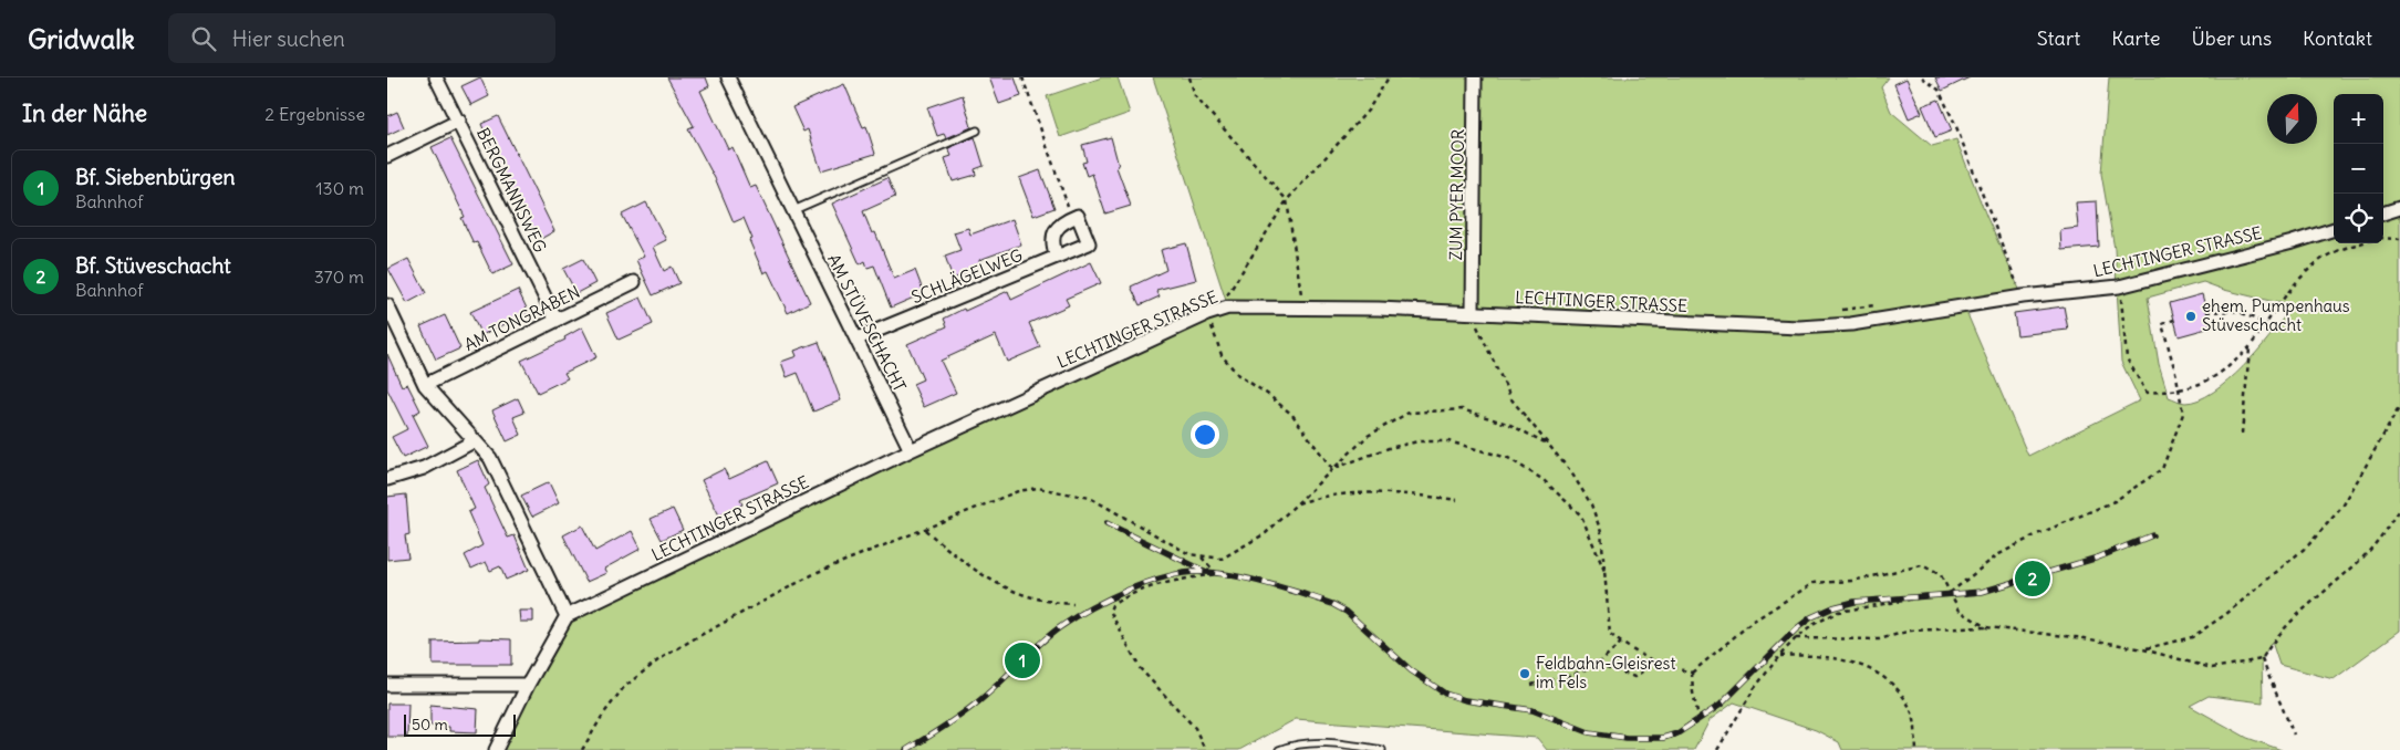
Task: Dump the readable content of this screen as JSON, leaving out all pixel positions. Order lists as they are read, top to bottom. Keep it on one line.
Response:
{"streets":{"street":["BERGMANNSWEG","ZUM PYER MOOR","LECHTINGER STRASSE","SCHLÄGELWEG","AM TONGRABEN","AM STÜVESCHACHT"]},"crossings":[["BERGMANNSWEG","AM TONGRABEN"],["ZUM PYER MOOR","LECHTINGER STRASSE"],["LECHTINGER STRASSE","AM STÜVESCHACHT"],["SCHLÄGELWEG","AM STÜVESCHACHT"]],"places":["ehem. Pumpenhaus Stüveschacht","Feldbahn-Gleisrest im Fels"],"scale_bar":"50 m","north":"top","page":{"header":"Gridwalk","search":"Hier suchen","nav":["Start","Karte","Über uns","Kontakt"],"heading":["In der Nähe","2 Ergebnisse"],"map_buttons":["+","−"],"list":[{"mark":"1","name":"Bf. Siebenbürgen","note":"Bahnhof","value":"130 m"},{"mark":"2","name":"Bf. Stüveschacht","note":"Bahnhof","value":"370 m"}],"pins":["2","1"],"scale":"50 m"}}
